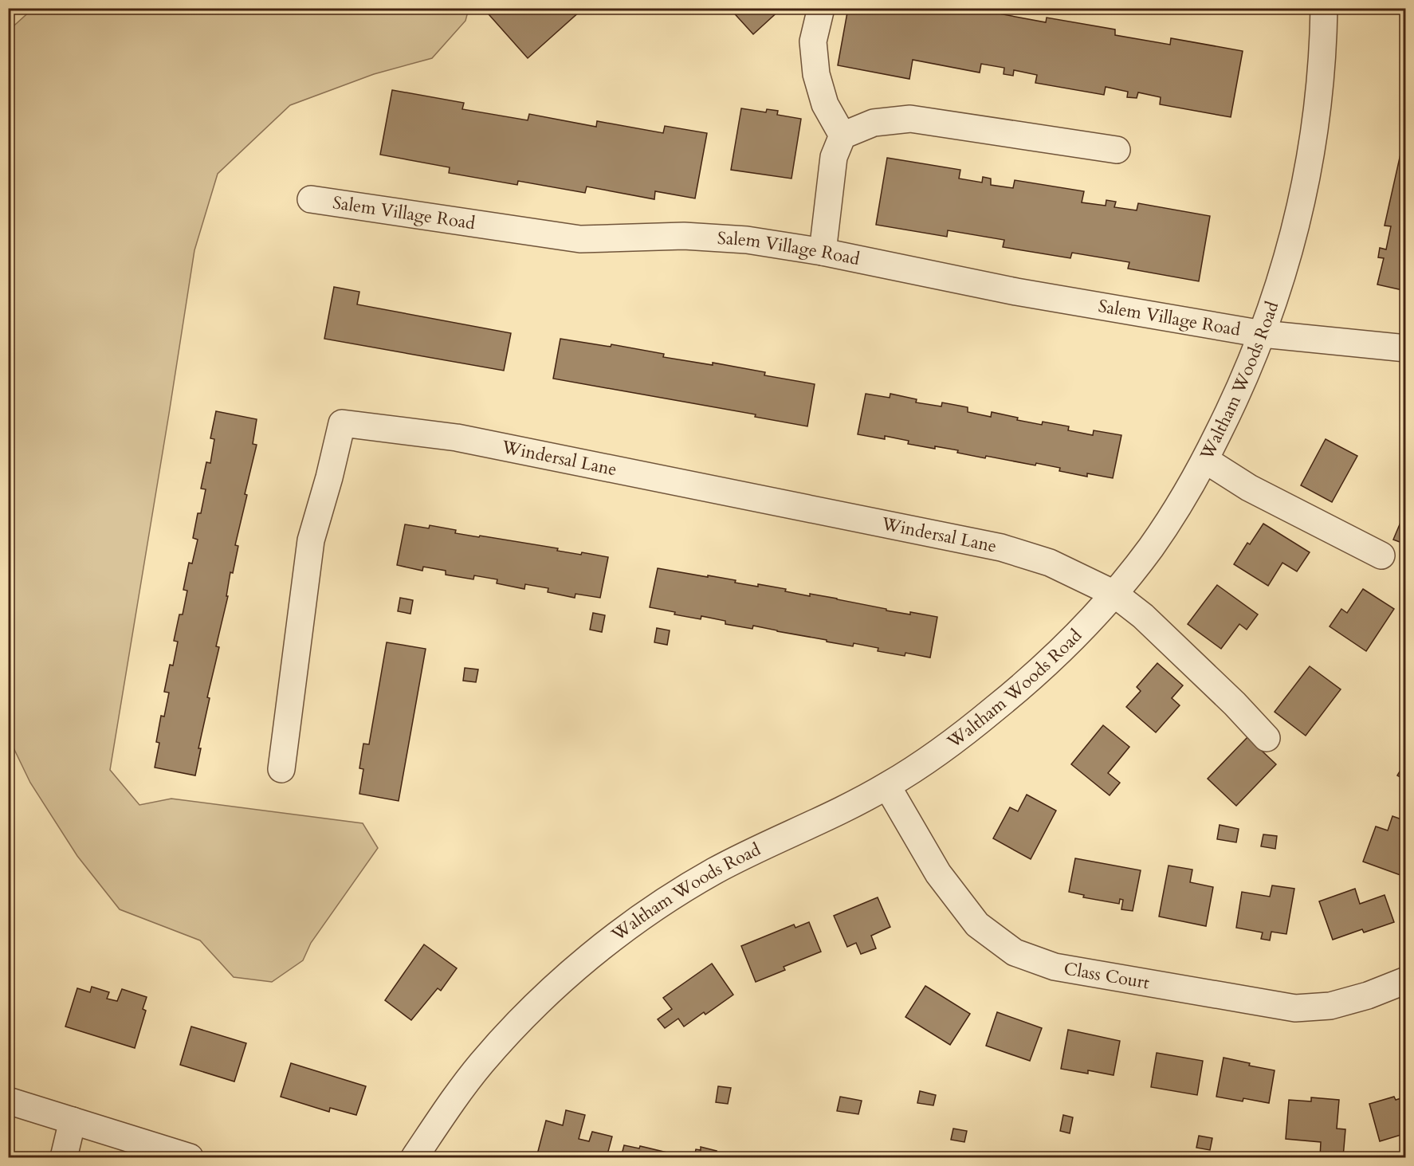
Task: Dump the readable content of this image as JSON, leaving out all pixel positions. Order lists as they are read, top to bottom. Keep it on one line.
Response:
{"streets":{"street":["Salem Village Road","Waltham Woods Road","Windersal Lane","Class Court"]},"crossings":[["Salem Village Road","Waltham Woods Road"],["Waltham Woods Road","Windersal Lane"],["Waltham Woods Road","Class Court"]]}
